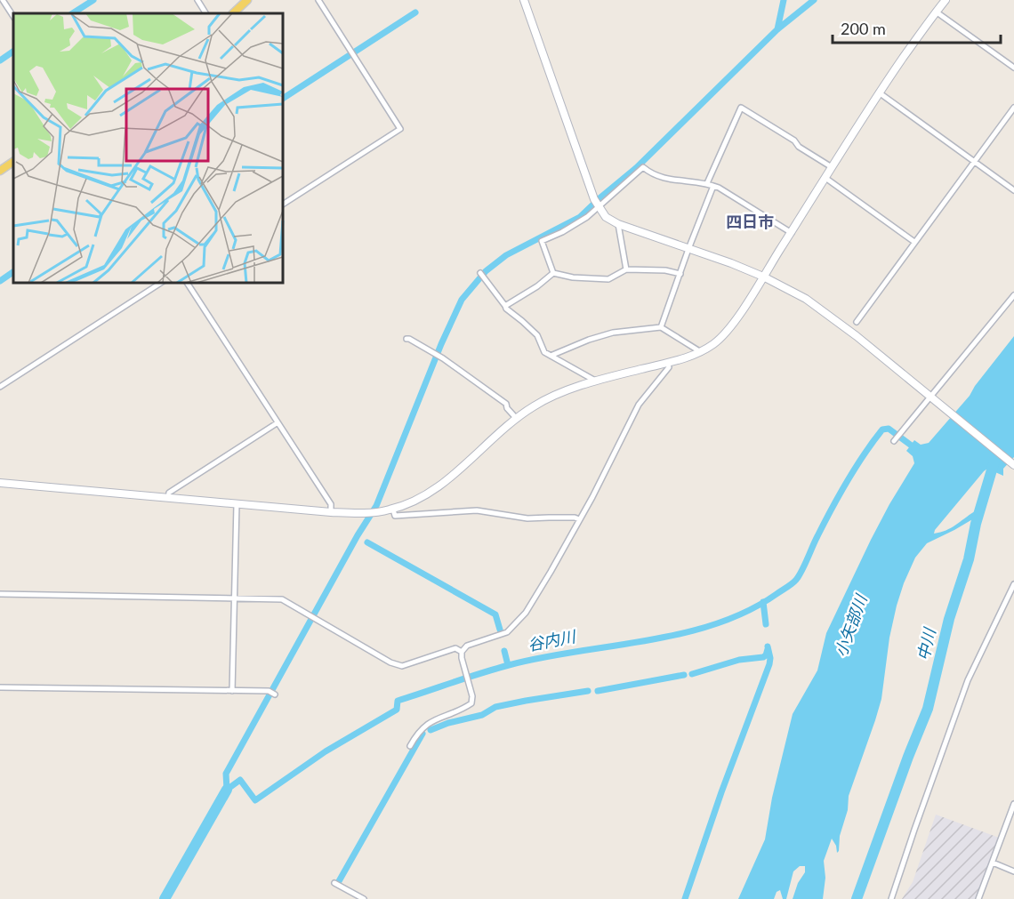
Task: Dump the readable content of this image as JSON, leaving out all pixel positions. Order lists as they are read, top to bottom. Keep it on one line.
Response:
{"districts":["四日市"],"water":["小矢部川","谷内川","中川"],"scale_bar":"200 m"}
